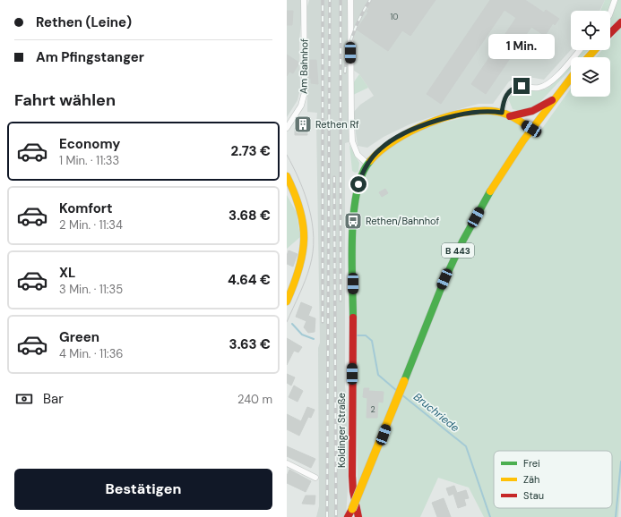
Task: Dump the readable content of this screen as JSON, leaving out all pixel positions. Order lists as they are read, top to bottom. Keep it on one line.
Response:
{"streets":{"street":["Am Bahnhof","B 443","Koldinger Straße"]},"crossings":[["B 443","Koldinger Straße"]],"water":["Bruchriede"],"places":{"building":["Rethen Rf"],"bus stop":["Rethen/Bahnhof"]},"house_numbers":["10","2"],"legend":["Frei","Zäh","Stau"],"page":{"banner":["Rethen (Leine)","Am Pfingstanger"],"bubble":"1 Min.","heading":"Fahrt wählen","list":[{"name":"Economy","note":"1 Min. · 11:33","value":"2.73 €"},{"name":"Komfort","note":"2 Min. · 11:34","value":"3.68 €"},{"name":"XL","note":"3 Min. · 11:35","value":"4.64 €"},{"name":"Green","note":"4 Min. · 11:36","value":"3.63 €"}],"pay":["Bar","240 m"],"buttons":"Bestätigen"}}
